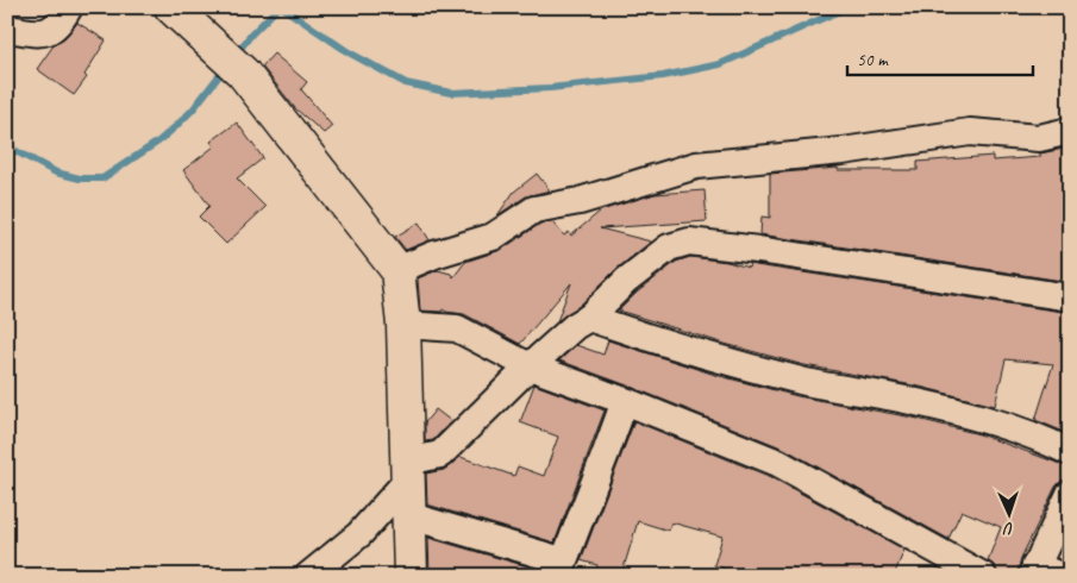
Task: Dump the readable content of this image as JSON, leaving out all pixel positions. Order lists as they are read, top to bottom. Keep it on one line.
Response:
{"scale_bar":"50 m","north":"bottom"}
